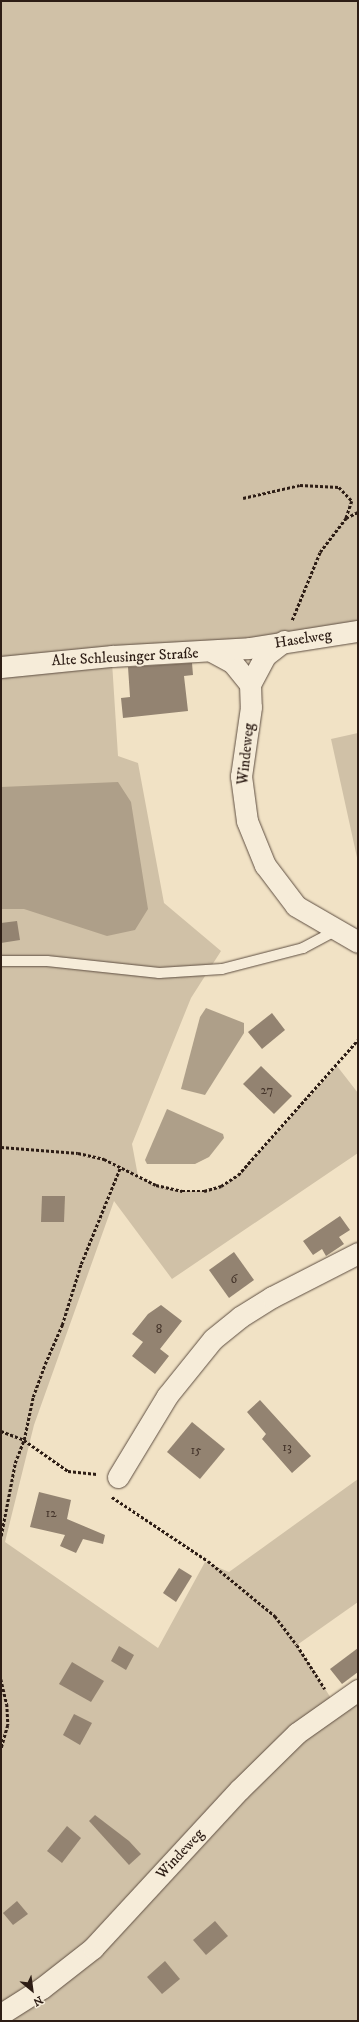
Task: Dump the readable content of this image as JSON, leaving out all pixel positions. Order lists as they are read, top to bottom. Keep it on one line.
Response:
{"streets":{"street":["Haselweg","Alte Schleusinger Straße","Windeweg"]},"crossings":[["Haselweg","Alte Schleusinger Straße"]],"house_numbers":["27","6","8","13","15","12"],"north":"bottom right"}
